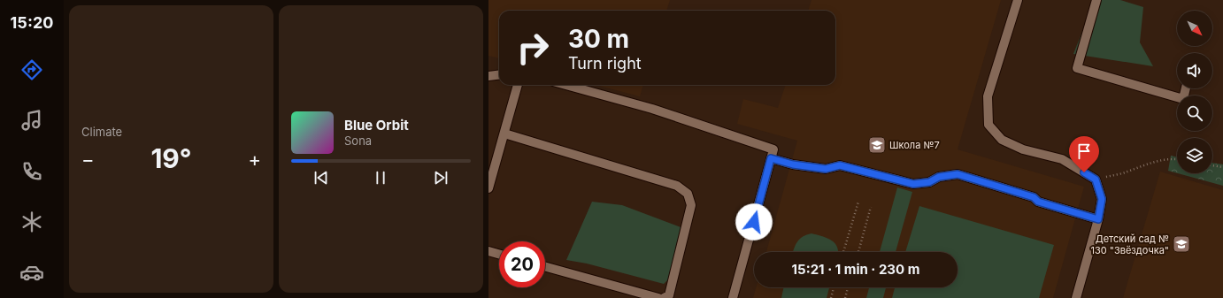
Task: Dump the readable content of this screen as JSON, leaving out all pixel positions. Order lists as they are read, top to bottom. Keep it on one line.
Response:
{"places":{"school or university":["Школа №7","Детский сад № 130 \"Звёздочка\""]},"north":"bottom right","page":{"tabs":"15:20","tile":"Climate","turn":["30 m","Turn right"],"song":["Blue Orbit","Sona"],"heat":["−","19°","+"],"limit":"20","trip":"15:21 · 1 min · 230 m"}}
